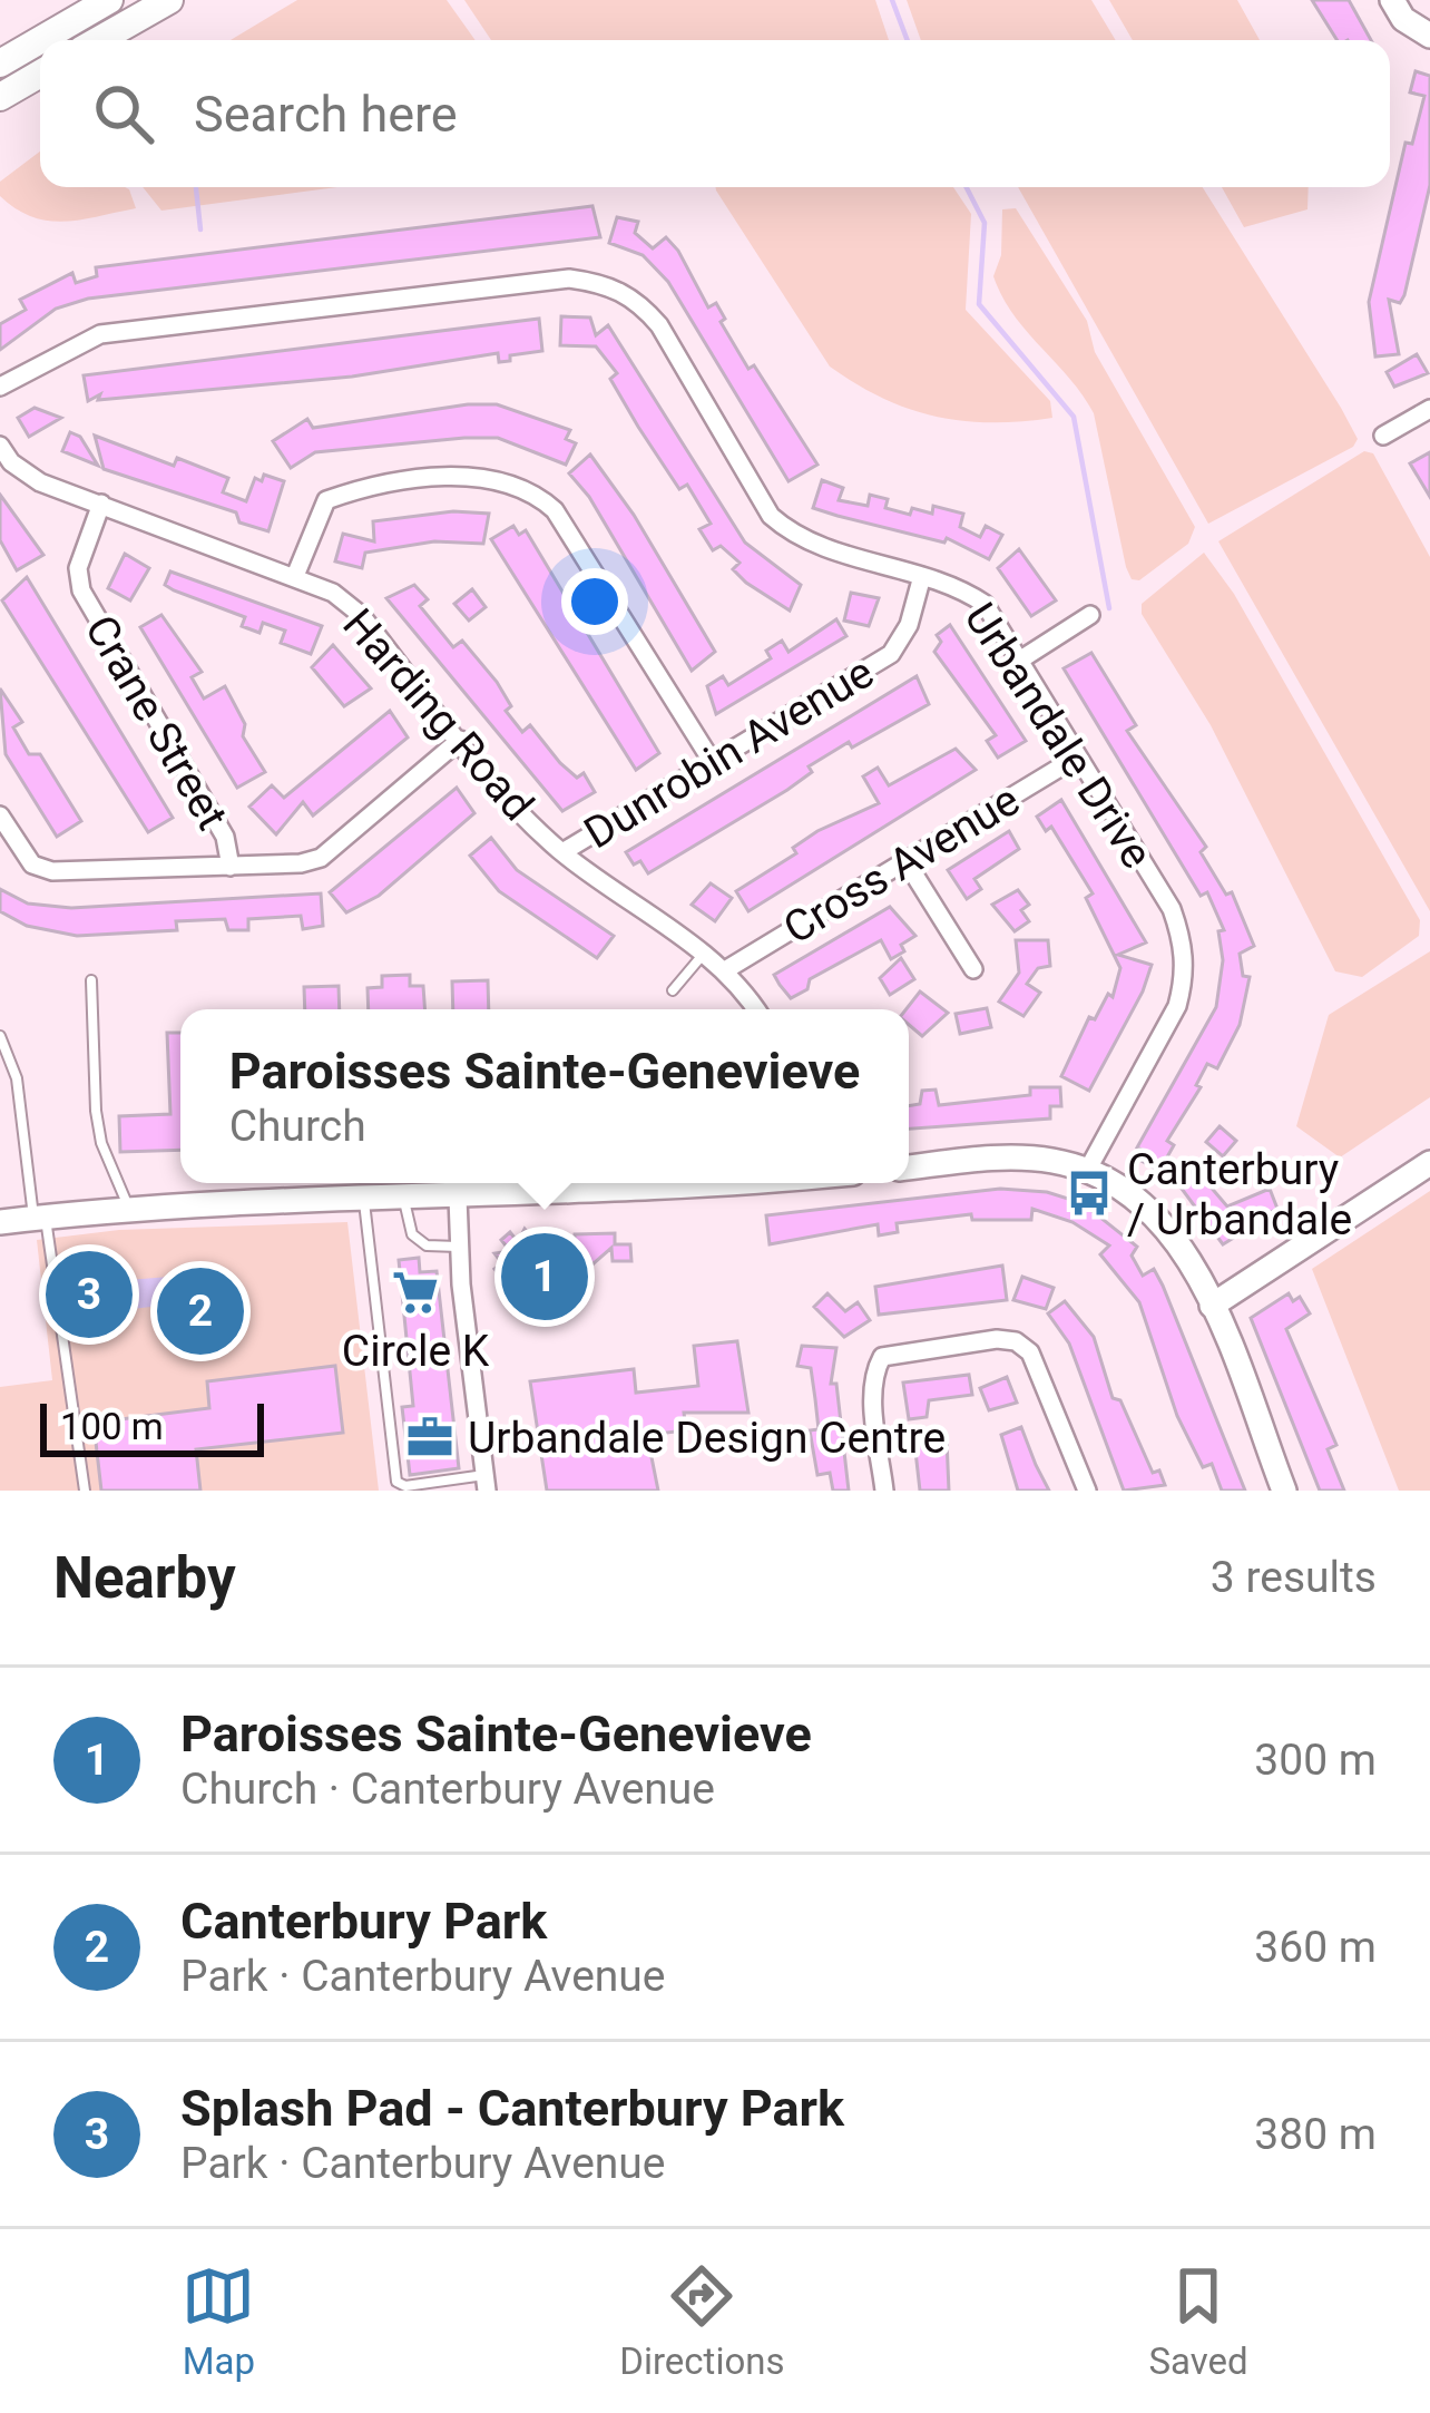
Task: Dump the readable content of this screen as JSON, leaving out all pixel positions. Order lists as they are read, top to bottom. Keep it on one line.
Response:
{"streets":{"street":["Harding Road","Crane Street","Urbandale Drive","Dunrobin Avenue","Cross Avenue"]},"crossings":[["Harding Road","Crane Street"],["Harding Road","Dunrobin Avenue"],["Harding Road","Cross Avenue"],["Urbandale Drive","Dunrobin Avenue"],["Urbandale Drive","Cross Avenue"]],"places":{"bus stop":["Canterbury / Urbandale"],"supermarket":["Circle K"],"office":["Urbandale Design Centre"]},"scale_bar":"100 m","page":{"search":"Search here","popup":["Paroisses Sainte-Genevieve","Church"],"pins":["1","3","2"],"scale":"100 m","heading":["Nearby","3 results"],"list":[{"mark":"1","name":"Paroisses Sainte-Genevieve","note":"Church · Canterbury Avenue","value":"300 m"},{"mark":"2","name":"Canterbury Park","note":"Park · Canterbury Avenue","value":"360 m"},{"mark":"3","name":"Splash Pad - Canterbury Park","note":"Park · Canterbury Avenue","value":"380 m"}],"nav":["Map","Directions","Saved"]}}
